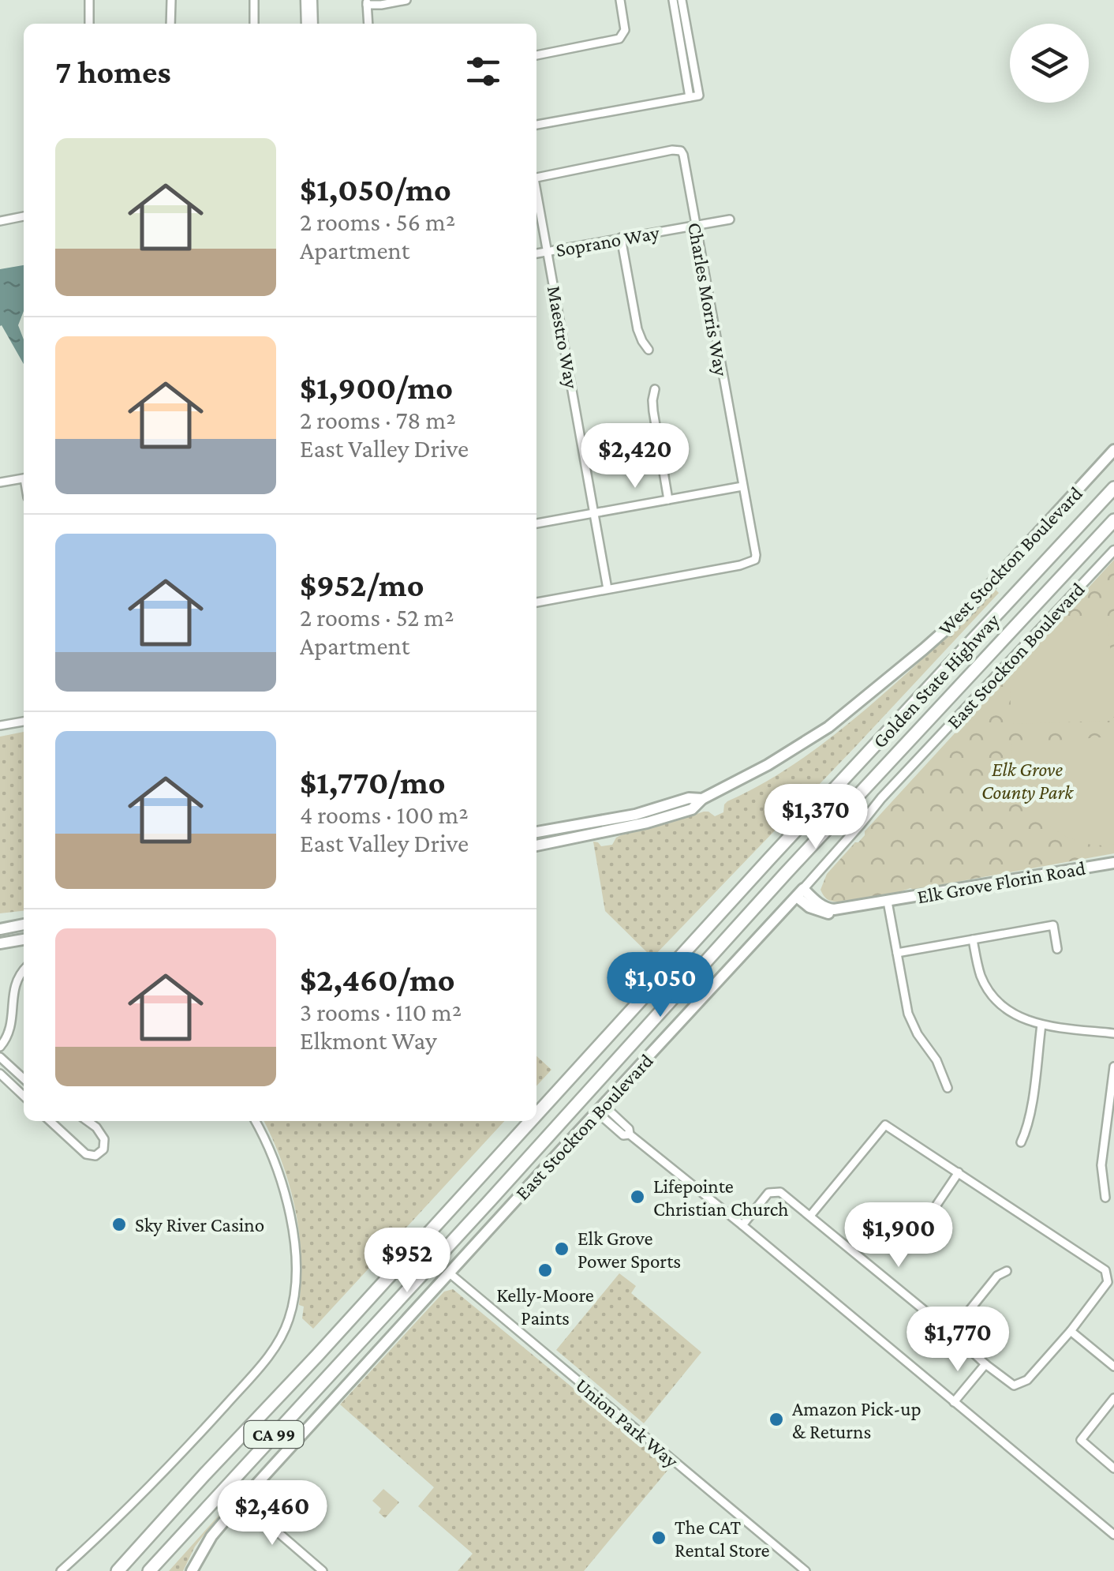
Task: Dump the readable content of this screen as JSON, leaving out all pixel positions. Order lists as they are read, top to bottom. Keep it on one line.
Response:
{"streets":{"highway":["Golden State Highway","CA 99"],"main road":["West Stockton Boulevard","East Stockton Boulevard","Elk Grove Florin Road"],"street":["Soprano Way","Charles Morris Way","Maestro Way","Union Park Way"]},"crossings":[["Soprano Way","Charles Morris Way"],["Soprano Way","Maestro Way"],["Charles Morris Way","Maestro Way"],["East Stockton Boulevard","Elk Grove Florin Road"],["East Stockton Boulevard","Union Park Way"]],"parks":["Elk Grove County Park"],"places":["Lifepointe Christian Church","Sky River Casino","Elk Grove Power Sports","Kelly-Moore Paints","Amazon Pick-up & Returns","The CAT Rental Store"],"page":{"heading":"7 homes","list":[{"name":"$1,050/mo","note":"2 rooms · 56 m² · Apartment"},{"name":"$1,900/mo","note":"2 rooms · 78 m² · East Valley Drive"},{"name":"$952/mo","note":"2 rooms · 52 m² · Apartment"},{"name":"$1,770/mo","note":"4 rooms · 100 m² · East Valley Drive"},{"name":"$2,460/mo","note":"3 rooms · 110 m² · Elkmont Way"}],"price":["$2,420","$1,370","$1,050","$1,900","$952","$1,770","$2,460"]}}
